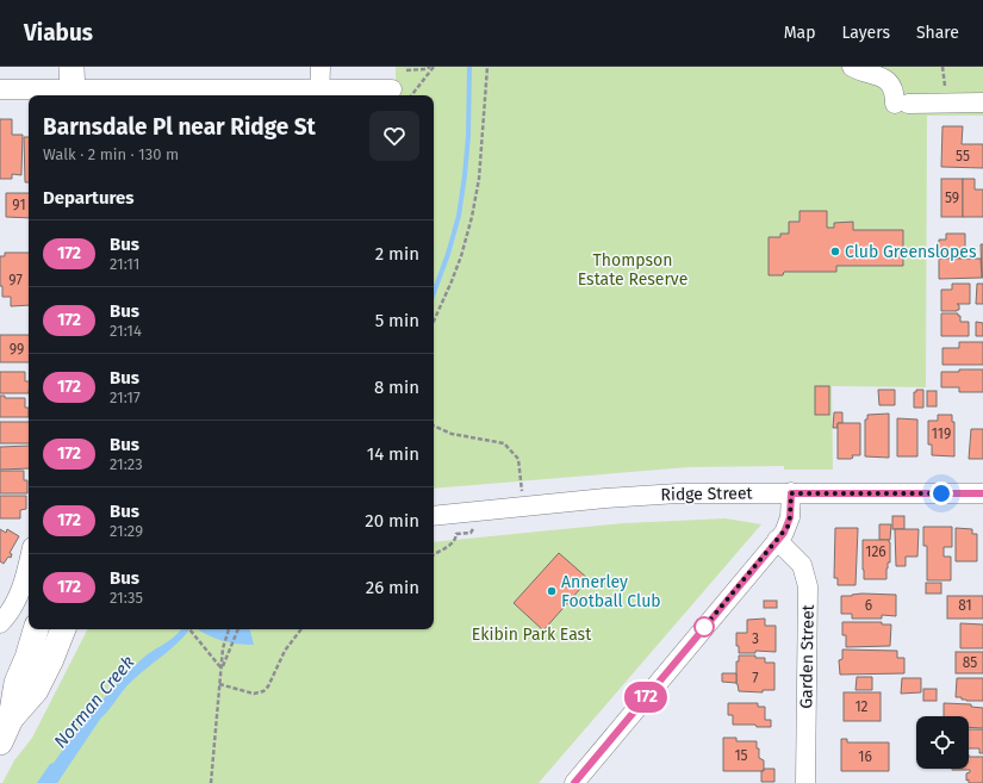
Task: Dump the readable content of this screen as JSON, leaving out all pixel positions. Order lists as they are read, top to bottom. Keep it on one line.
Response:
{"streets":{"street":["Ridge Street","Garden Street"]},"water":["Norman Creek"],"parks":["Thompson Estate Reserve","Ekibin Park East"],"places":["Club Greenslopes","Annerley Football Club"],"lines":["bus line 172"],"house_numbers":["55","59","91","97","99","119","126","6","81","3","85","7","12","15","16"],"page":{"header":"Viabus","nav":["Map","Layers","Share"],"on_map":"172","heading":[["Barnsdale Pl near Ridge St","Walk · 2 min · 130 m"],"Departures"],"list":[{"mark":"172","name":"Bus","note":"21:11","value":"2 min"},{"mark":"172","name":"Bus","note":"21:14","value":"5 min"},{"mark":"172","name":"Bus","note":"21:17","value":"8 min"},{"mark":"172","name":"Bus","note":"21:23","value":"14 min"},{"mark":"172","name":"Bus","note":"21:29","value":"20 min"},{"mark":"172","name":"Bus","note":"21:35","value":"26 min"}]}}
